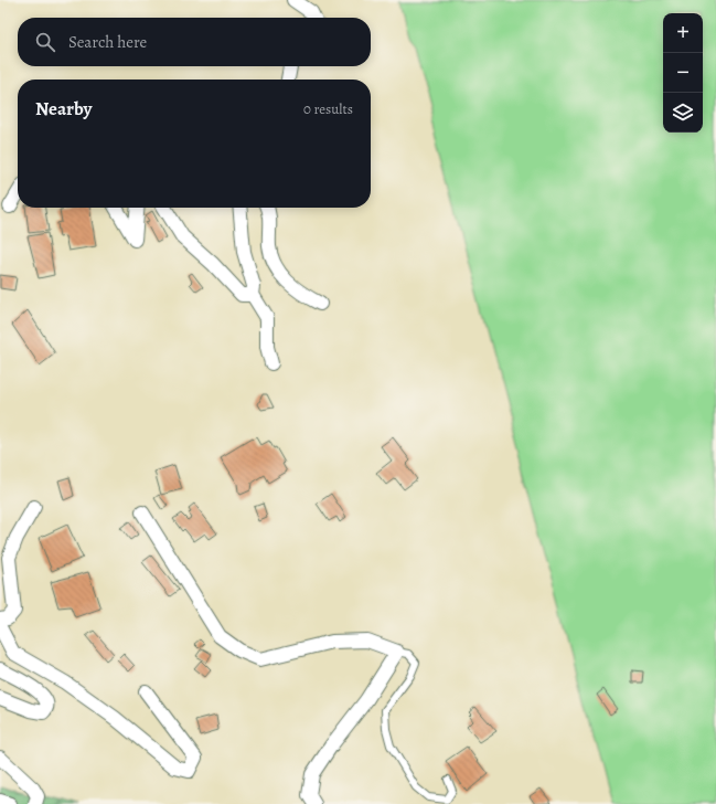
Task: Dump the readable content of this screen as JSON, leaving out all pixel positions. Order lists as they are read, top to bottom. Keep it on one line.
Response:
{"page":{"map_buttons":["+","−"],"search":"Search here","heading":["Nearby","0 results"]}}
